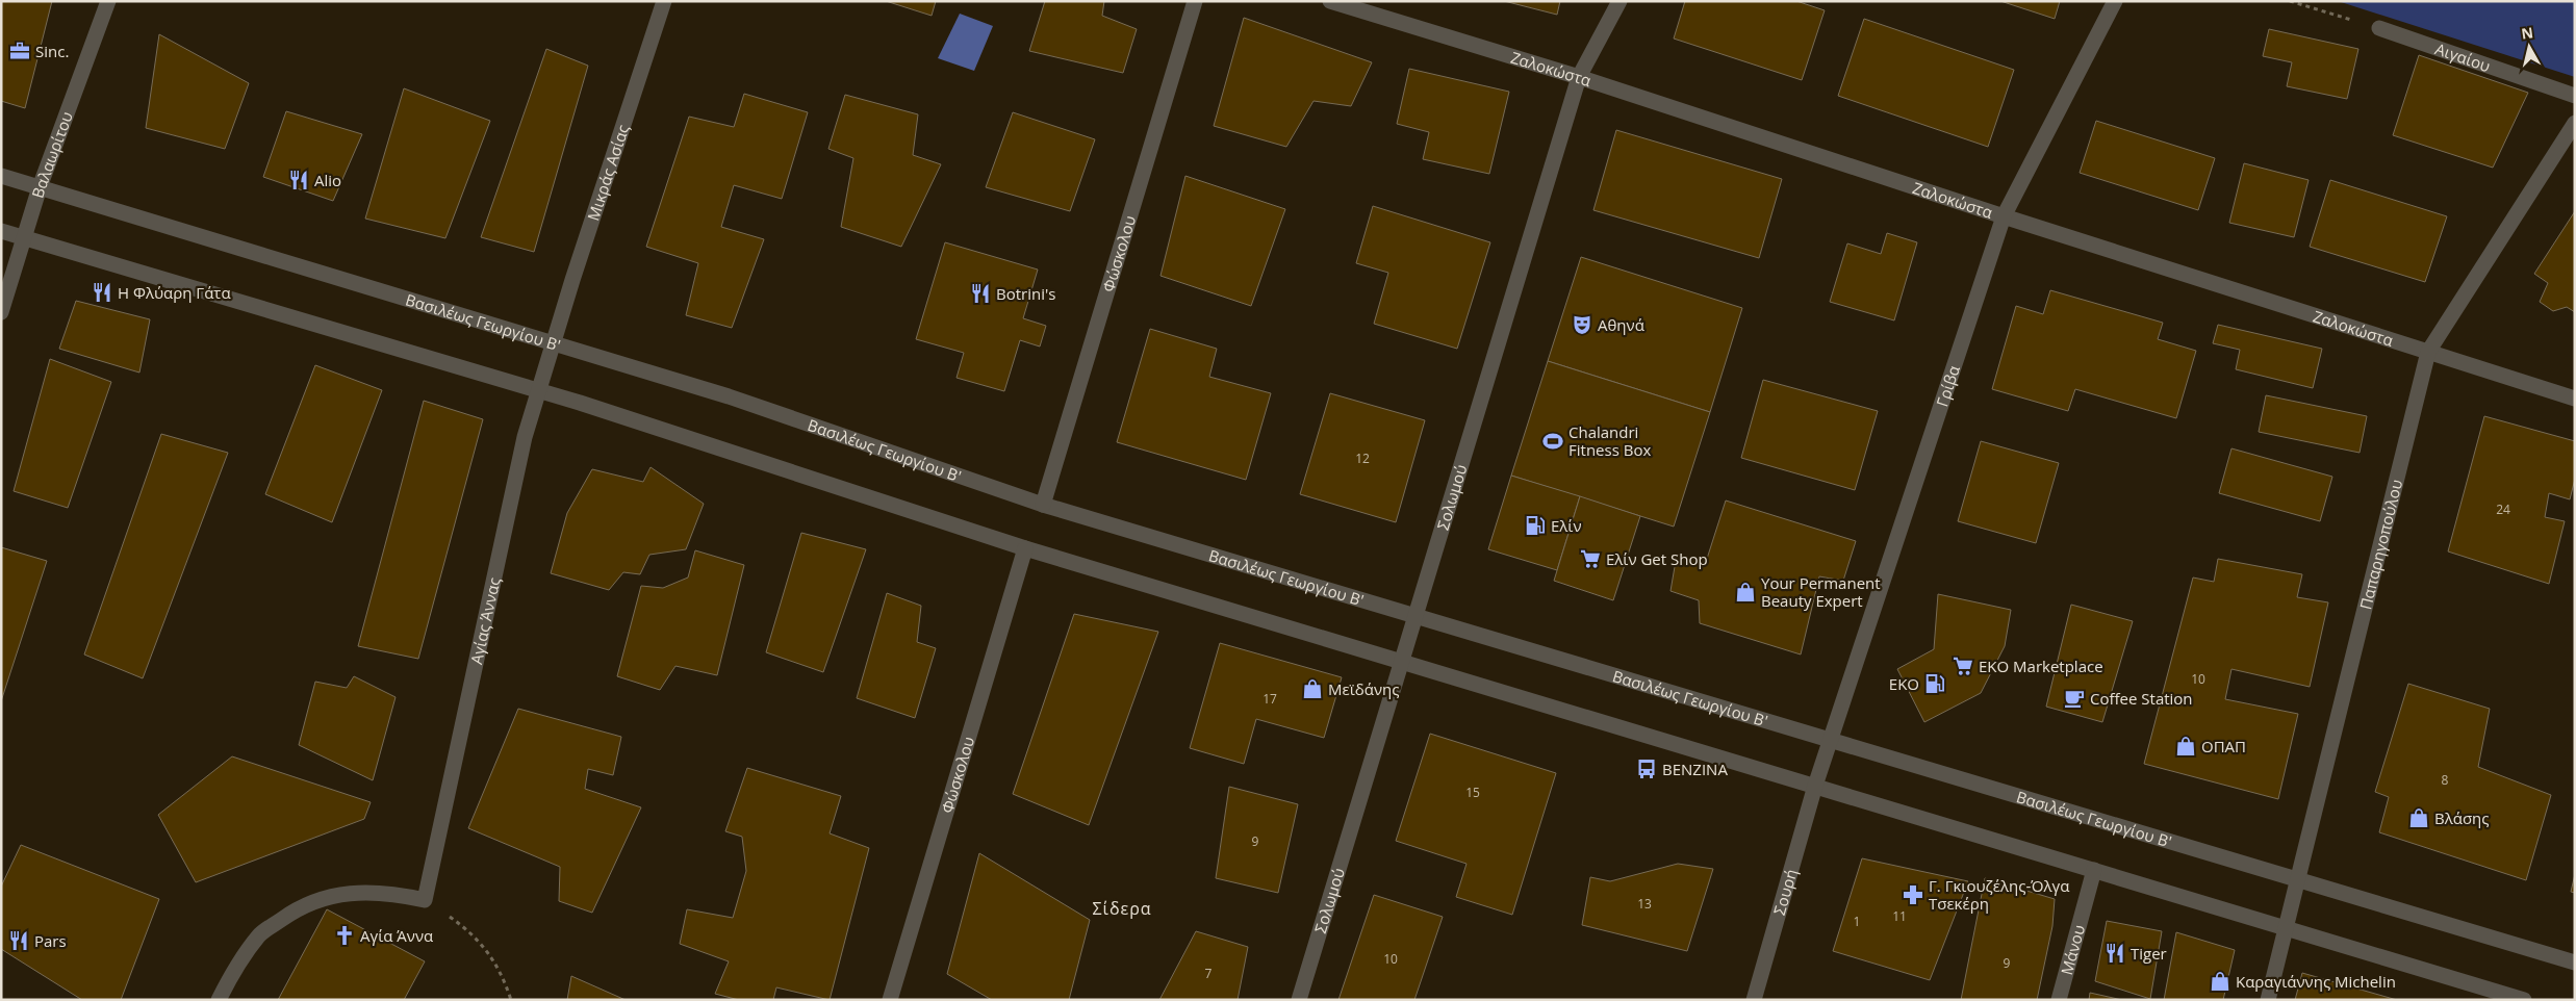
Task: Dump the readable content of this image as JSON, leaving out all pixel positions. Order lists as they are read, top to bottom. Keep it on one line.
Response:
{"streets":{"street":["Αιγαίου","Ζαλοκώστα","Βαλαωρίτου","Μικράς Ασίας","Φώσκολου","Βασιλέως Γεωργίου Β'","Γρίβα","Σολωμού","Παπαρηγοπούλου","Αγίας Άννας","Σουρή","Μάνου"]},"crossings":[["Ζαλοκώστα","Γρίβα"],["Ζαλοκώστα","Σολωμού"],["Ζαλοκώστα","Παπαρηγοπούλου"],["Βαλαωρίτου","Βασιλέως Γεωργίου Β'"],["Μικράς Ασίας","Βασιλέως Γεωργίου Β'"],["Μικράς Ασίας","Αγίας Άννας"],["Φώσκολου","Βασιλέως Γεωργίου Β'"],["Βασιλέως Γεωργίου Β'","Γρίβα"],["Βασιλέως Γεωργίου Β'","Σολωμού"],["Βασιλέως Γεωργίου Β'","Παπαρηγοπούλου"],["Βασιλέως Γεωργίου Β'","Αγίας Άννας"],["Γρίβα","Σουρή"]],"districts":["Σίδερα"],"places":{"office":["Sinc."],"restaurant":["Alio","Η Φλύαρη Γάτα","Botrini's","Pars","Tiger"],"theatre":["Αθηνά"],"sports":["Chalandri Fitness Box"],"fuel station":["Ελίν","EKO"],"supermarket":["Ελίν Get Shop","EKO Marketplace"],"shop":["Your Permanent Beauty Expert","Μεϊδάνης","ΟΠΑΠ","Βλάσης","Καραγιάννης Michelin"],"cafe":["Coffee Station"],"bus stop":["ΒΕΝΖΙΝΑ"],"pharmacy":["Γ. Γκιουζέλης-Όλγα Τσεκέρη"],"church":["Αγία Άννα"]},"house_numbers":["12","24","10","17","8","15","9","13","11","1","10","9","7"],"north":"top"}
